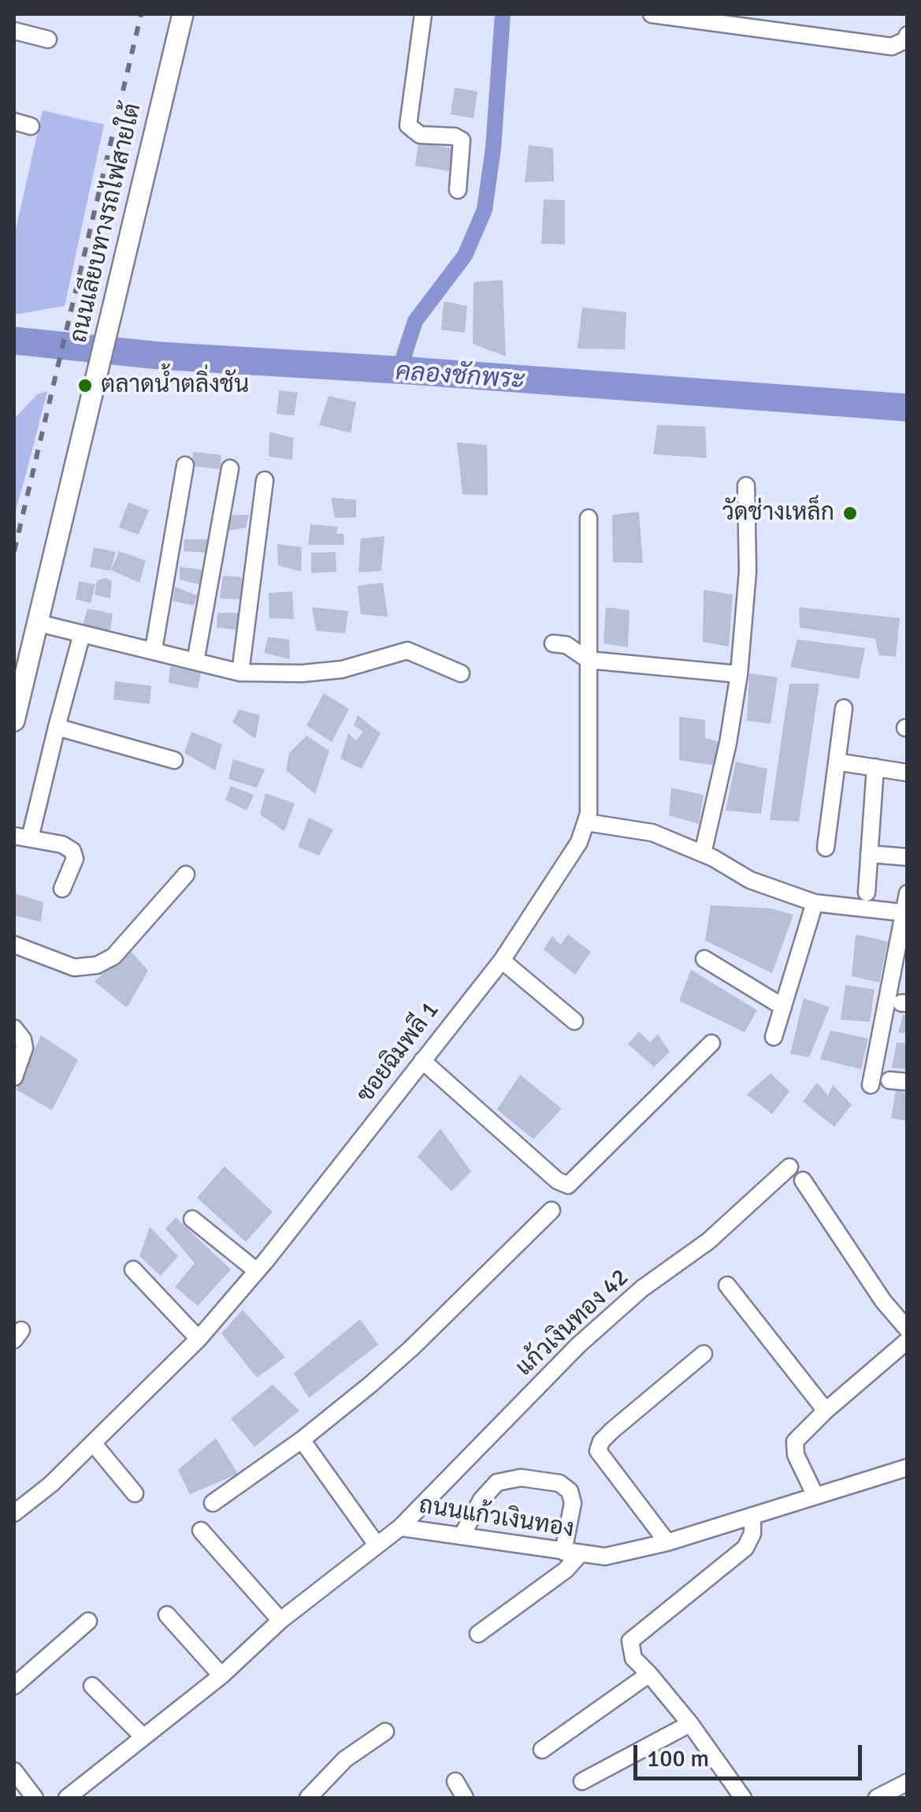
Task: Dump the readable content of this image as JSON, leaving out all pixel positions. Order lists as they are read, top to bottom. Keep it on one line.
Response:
{"streets":{"main road":["ถนนเลียบทางรถไฟสายใต้"],"street":["ซอยฉิมพลี 1","แก้วเงินทอง 42","ถนนแก้วเงินทอง"]},"crossings":[["แก้วเงินทอง 42","ถนนแก้วเงินทอง"]],"water":["คลองชักพระ"],"places":["ตลาดน้ำตลิ่งชัน","วัดช่างเหล็ก"],"scale_bar":"100 m"}
